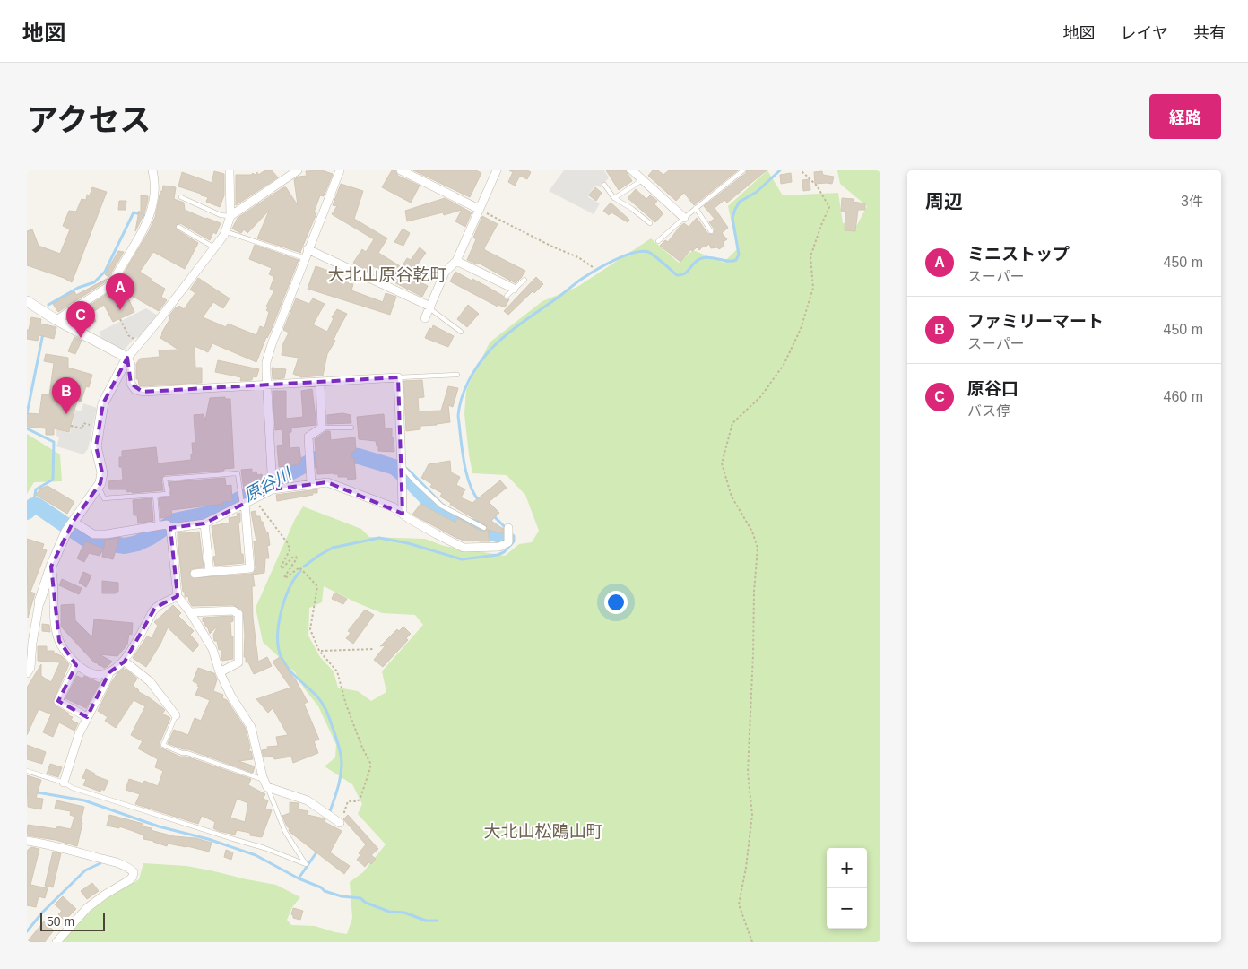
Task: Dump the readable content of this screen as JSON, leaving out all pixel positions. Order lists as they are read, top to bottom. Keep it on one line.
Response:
{"districts":["大北山原谷乾町","大北山松鴎山町"],"water":["原谷川"],"scale_bar":"50 m","page":{"header":"地図","nav":["地図","レイヤ","共有"],"title":"アクセス","buttons":"経路","heading":["周辺","3件"],"list":[{"mark":"A","name":"ミニストップ","note":"スーパー","value":"450 m"},{"mark":"B","name":"ファミリーマート","note":"スーパー","value":"450 m"},{"mark":"C","name":"原谷口","note":"バス停","value":"460 m"}],"pins":["A","C","B"],"map_buttons":["+","−"],"scale":"50 m"}}
